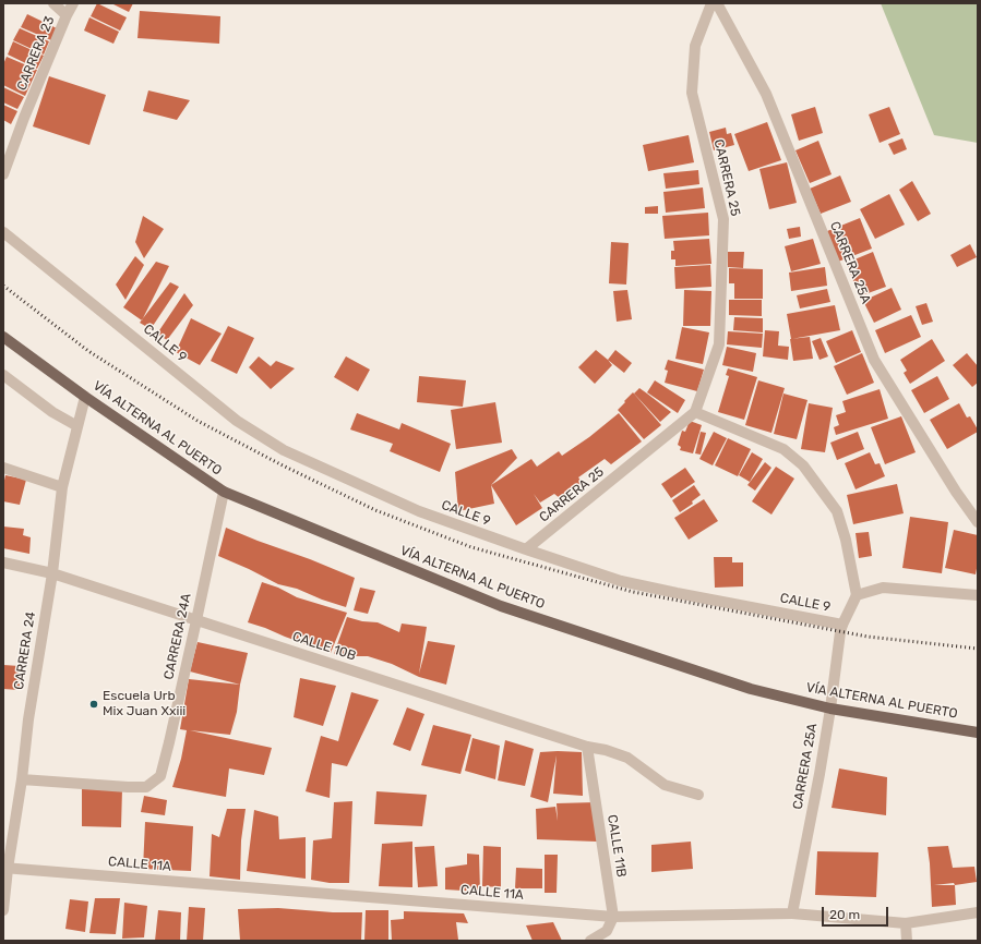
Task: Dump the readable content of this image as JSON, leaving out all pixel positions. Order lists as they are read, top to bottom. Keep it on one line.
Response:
{"streets":{"main road":["VÍA ALTERNA AL PUERTO"],"street":["CARRERA 23","CARRERA 25","CARRERA 25A","CALLE 9","CARRERA 24A","CALLE 10B","CARRERA 24","CALLE 11B","CALLE 11A"]},"crossings":[["CARRERA 25","CALLE 9"],["CARRERA 25A","CALLE 9"],["CARRERA 25A","VÍA ALTERNA AL PUERTO"],["CARRERA 25A","CALLE 11A"],["VÍA ALTERNA AL PUERTO","CARRERA 24A"],["VÍA ALTERNA AL PUERTO","CARRERA 24"],["CARRERA 24A","CALLE 10B"],["CARRERA 24A","CARRERA 24"],["CALLE 10B","CARRERA 24"],["CALLE 10B","CALLE 11B"],["CARRERA 24","CALLE 11A"],["CALLE 11B","CALLE 11A"]],"places":["Escuela Urb Mix Juan Xxiii"],"scale_bar":"20 m"}
